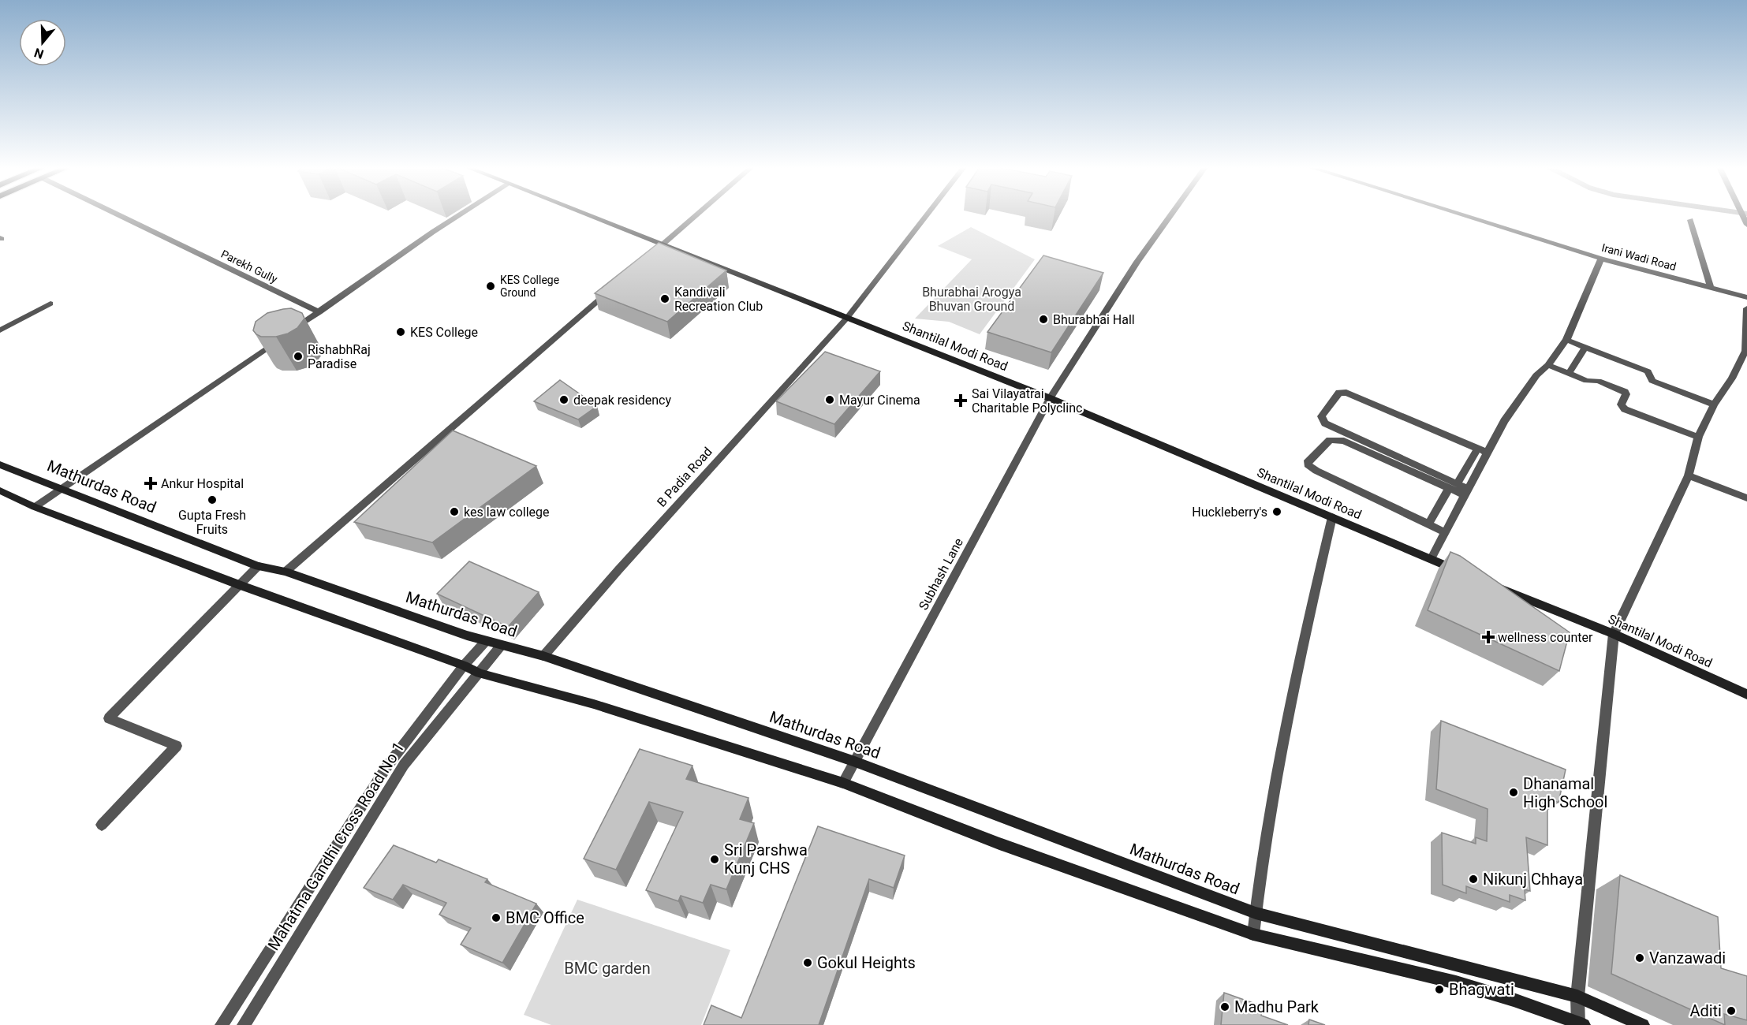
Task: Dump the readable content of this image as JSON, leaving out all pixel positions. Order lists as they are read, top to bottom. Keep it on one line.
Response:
{"streets":{"street":["Irani Wadi Road","Parekh Gully","Shantilal Modi Road","B Padia Road","Mathurdas Road","Subhash Lane","Mahatma Gandhi Cross Road No 1"]},"crossings":[["Shantilal Modi Road","B Padia Road"],["Shantilal Modi Road","Subhash Lane"],["B Padia Road","Mathurdas Road"],["Mathurdas Road","Subhash Lane"],["Mathurdas Road","Mahatma Gandhi Cross Road No 1"]],"parks":["Bhurabhai Arogya Bhuvan Ground","BMC garden"],"places":{"other":["KES College Ground","Kandivali Recreation Club","Bhurabhai Hall","KES College","RishabhRaj Paradise","deepak residency","Mayur Cinema","Gupta Fresh Fruits","kes law college","Huckleberry's","Dhanamal High School","Sri Parshwa Kunj CHS","Nikunj Chhaya","BMC Office","Vanzawadi","Gokul Heights","Bhagwati","Madhu Park","Aditi"],"health":["Sai Vilayatrai Charitable Polyclinc","Ankur Hospital","wellness counter"]},"north":"bottom"}
